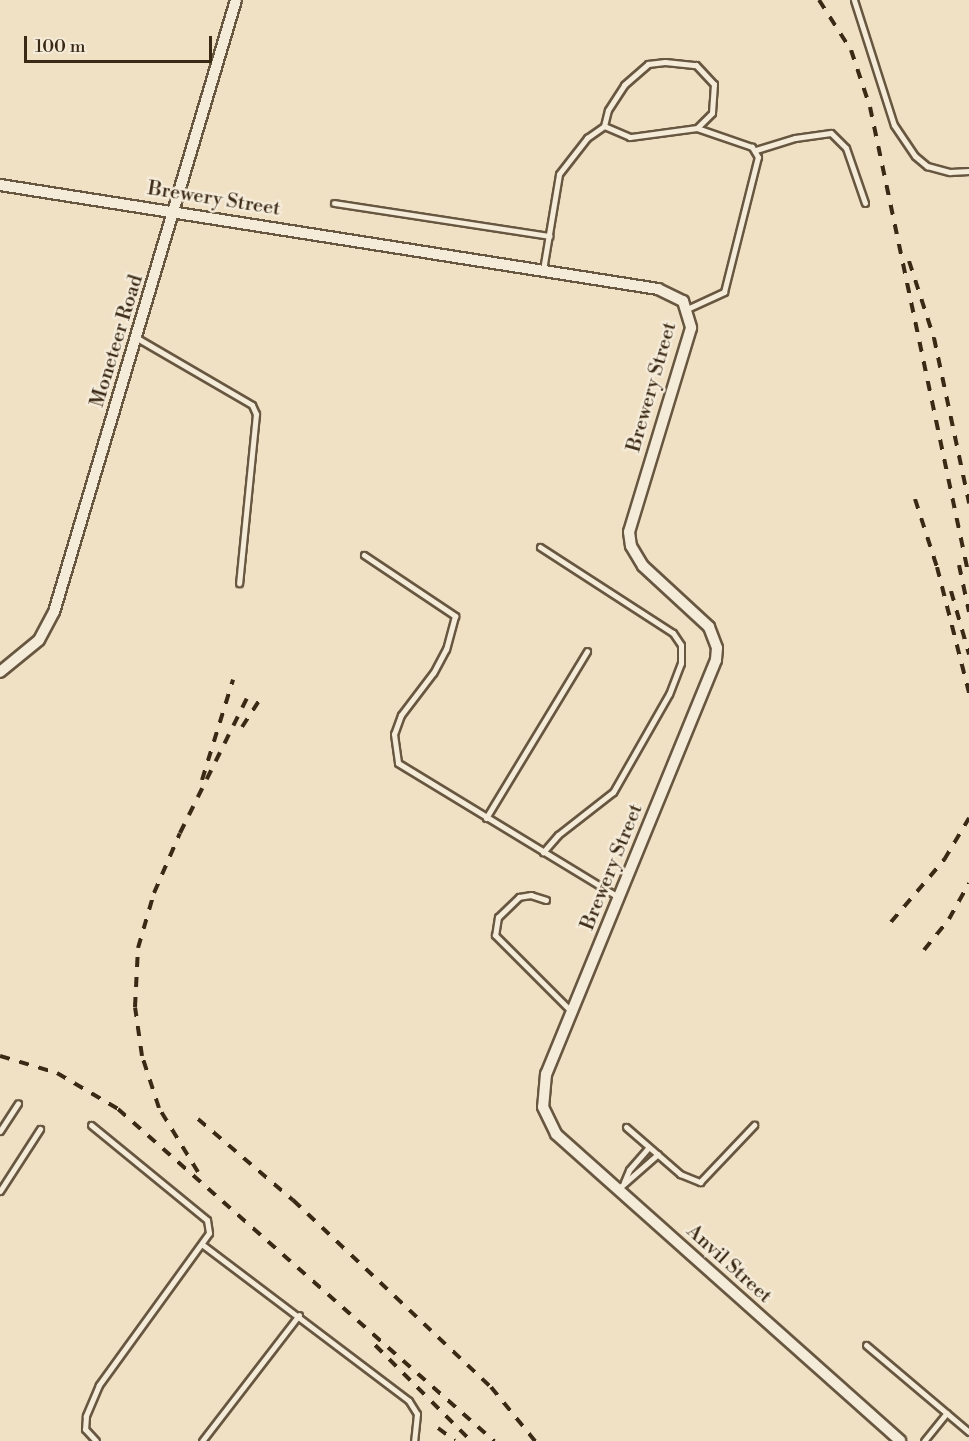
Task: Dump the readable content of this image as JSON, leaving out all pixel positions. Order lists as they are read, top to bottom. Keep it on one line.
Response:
{"streets":{"street":["Brewery Street","Moneteer Road","Anvil Street"]},"crossings":[["Brewery Street","Moneteer Road"],["Brewery Street","Anvil Street"]],"scale_bar":"100 m"}
